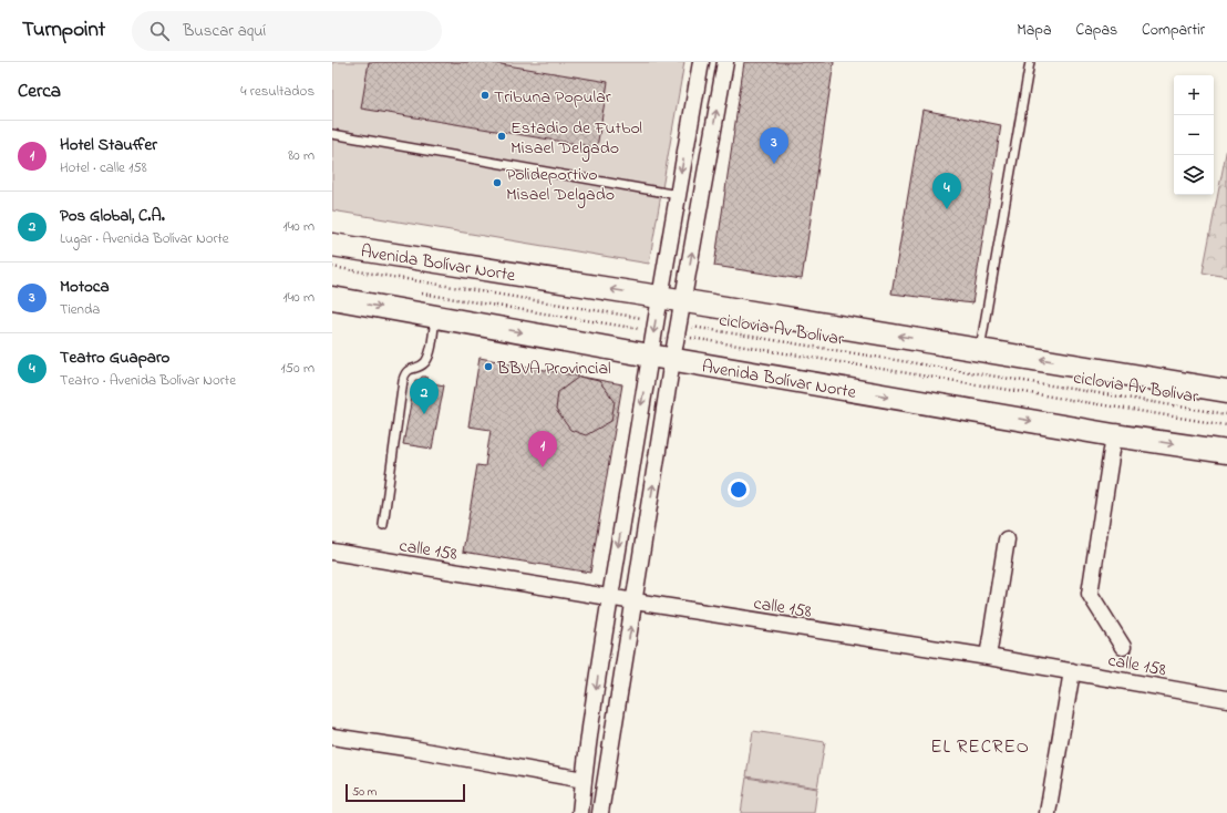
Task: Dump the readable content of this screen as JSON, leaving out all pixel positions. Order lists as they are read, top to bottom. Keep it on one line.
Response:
{"streets":{"main road":["Avenida Bolívar Norte"],"street":["calle 158"],"path":["ciclovia Av Bolivar"]},"districts":["EL RECREO"],"places":["Tribuna Popular","Estadio de Futbol Misael Delgado","Polideportivo Misael Delgado","BBVA Provincial"],"scale_bar":"50 m","page":{"header":"Turnpoint","search":"Buscar aquí","nav":["Mapa","Capas","Compartir"],"heading":["Cerca","4 resultados"],"map_buttons":["+","−"],"list":[{"mark":"1","name":"Hotel Stauffer","note":"Hotel · calle 158","value":"80 m"},{"mark":"2","name":"Pos Global, C.A.","note":"Lugar · Avenida Bolívar Norte","value":"140 m"},{"mark":"3","name":"Motoca","note":"Tienda","value":"140 m"},{"mark":"4","name":"Teatro Guaparo","note":"Teatro · Avenida Bolívar Norte","value":"150 m"}],"pins":["3","4","2","1"],"scale":"50 m"}}
